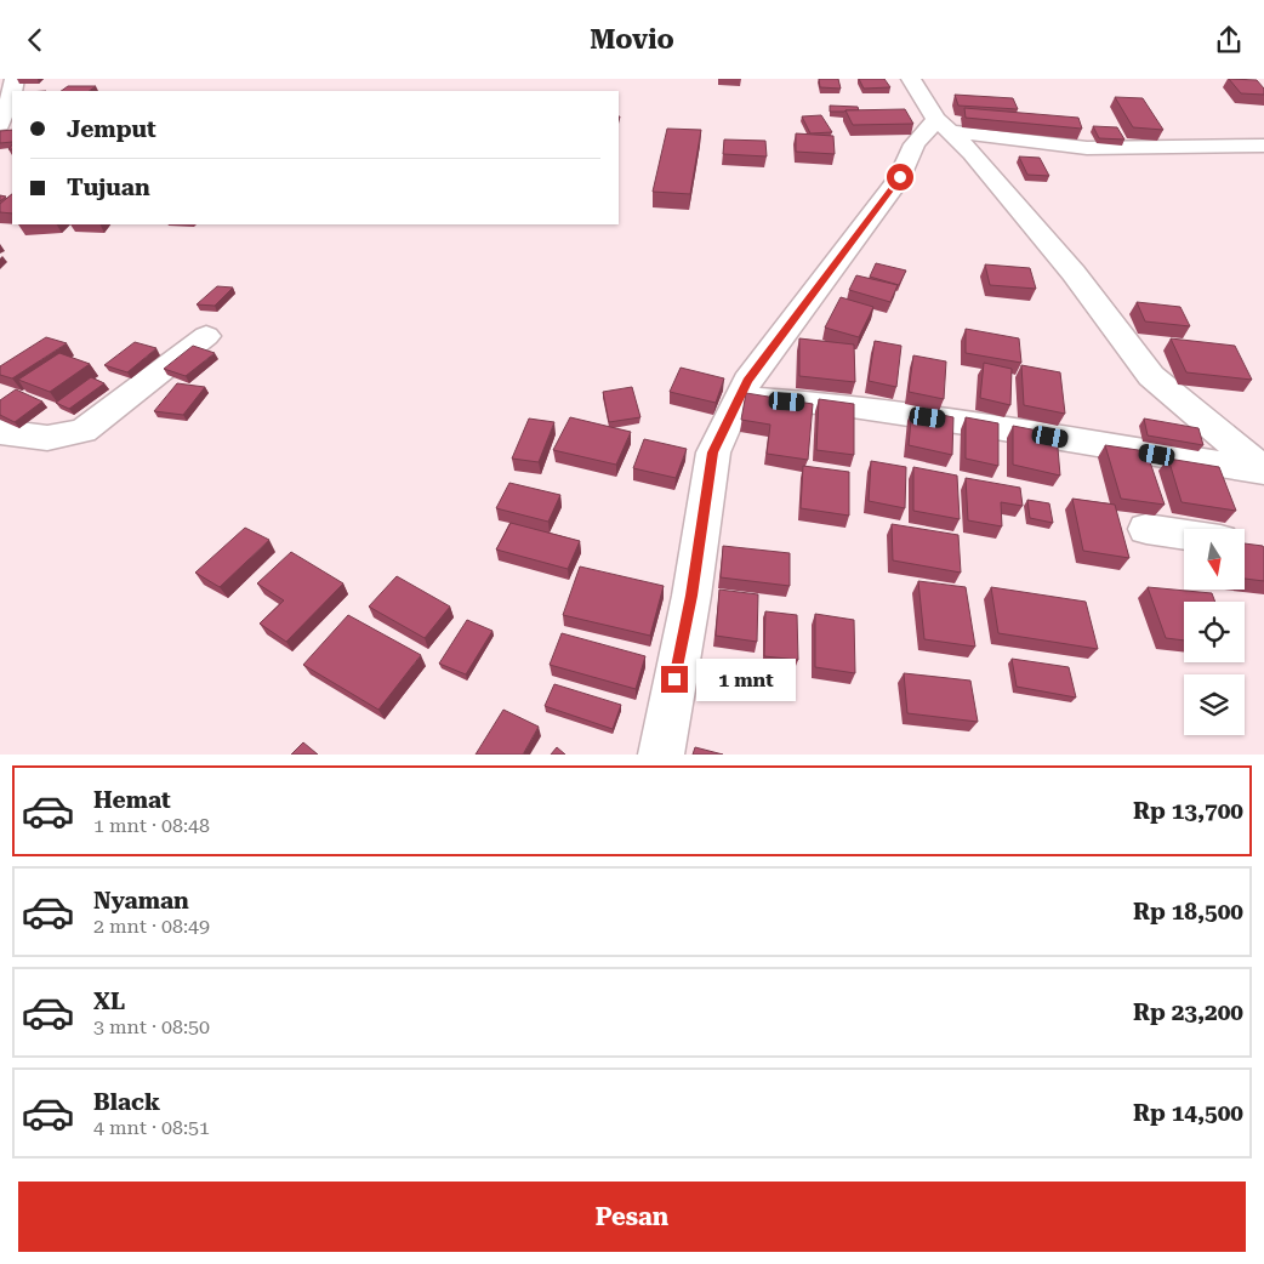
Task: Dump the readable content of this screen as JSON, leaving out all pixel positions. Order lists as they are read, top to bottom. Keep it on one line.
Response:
{"north":"bottom","page":{"header":"Movio","banner":["Jemput","Tujuan"],"bubble":"1 mnt","list":[{"name":"Hemat","note":"1 mnt · 08:48","value":"Rp 13,700"},{"name":"Nyaman","note":"2 mnt · 08:49","value":"Rp 18,500"},{"name":"XL","note":"3 mnt · 08:50","value":"Rp 23,200"},{"name":"Black","note":"4 mnt · 08:51","value":"Rp 14,500"}],"buttons":"Pesan"}}
